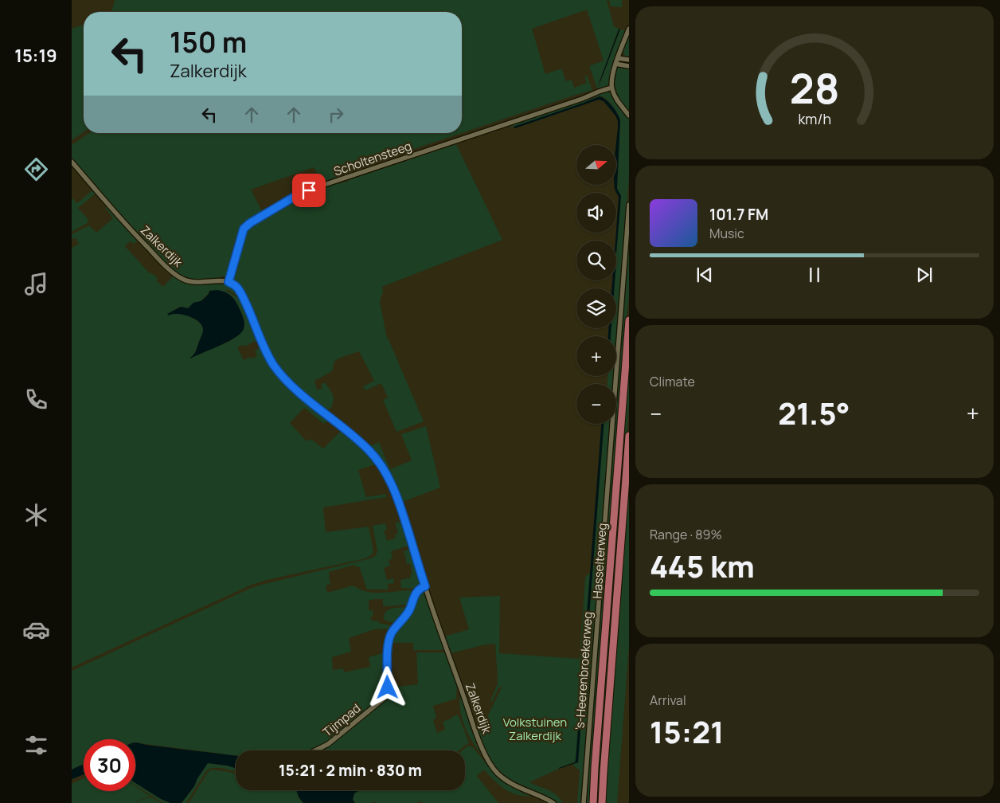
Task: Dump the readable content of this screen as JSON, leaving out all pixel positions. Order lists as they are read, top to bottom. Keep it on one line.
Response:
{"streets":{"main road":["Hasselterweg"],"street":["Scholtensteeg","Zalkerdijk","'s-Heerenbroekerweg","Tijmpad"]},"crossings":[["Scholtensteeg","Zalkerdijk"],["Zalkerdijk","Tijmpad"]],"parks":["Volkstuinen Zalkerdijk"],"north":"right","page":{"tabs":"15:19","turn":["150 m","Zalkerdijk"],"map_buttons":["+","−"],"song":["101.7 FM","Music"],"tile":["Climate",["Range · 89%","445 km"],["Arrival","15:21"]],"heat":["−","21.5°","+"],"limit":"30","trip":"15:21 · 2 min · 830 m","gauge":["28","km/h"]}}
